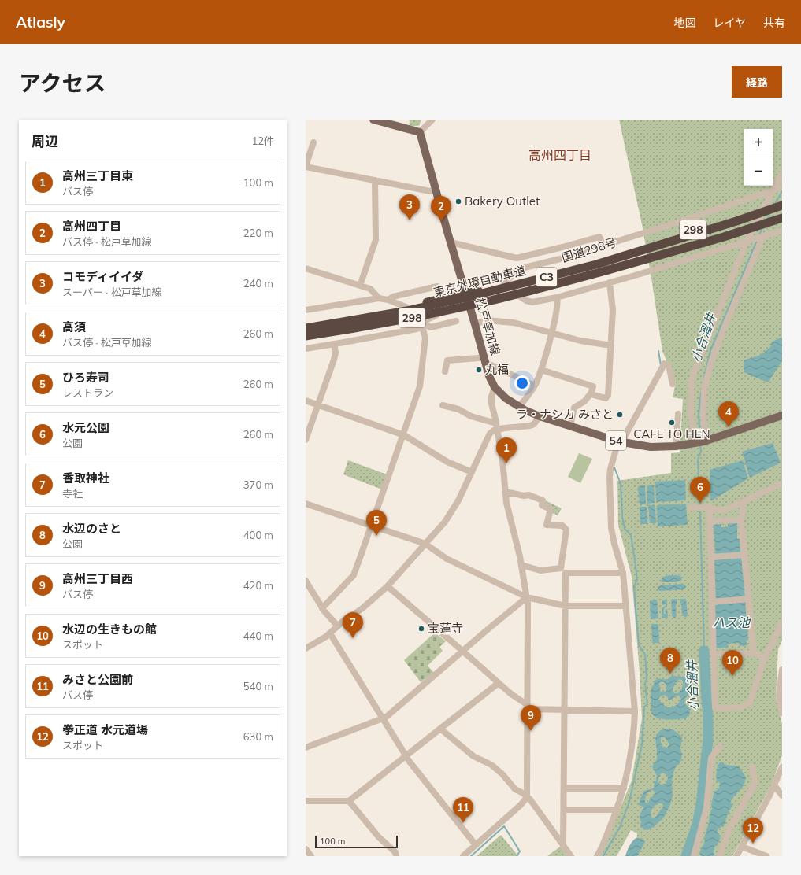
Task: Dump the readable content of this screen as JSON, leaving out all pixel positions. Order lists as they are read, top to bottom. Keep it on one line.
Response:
{"streets":{"highway":["298","国道298号","C3","東京外環自動車道"],"main road":["松戸草加線","54"]},"crossings":[["国道298号","松戸草加線"]],"districts":["高州四丁目"],"water":["小合溜井","ハス池"],"places":["Bakery Outlet","丸福","ラ・ナシカ みさと","CAFE TO HEN","宝蓮寺"],"scale_bar":"100 m","page":{"header":"Atlasly","nav":["地図","レイヤ","共有"],"title":"アクセス","buttons":"経路","heading":["周辺","12件"],"map_buttons":["+","−"],"list":[{"mark":"1","name":"高州三丁目東","note":"バス停","value":"100 m"},{"mark":"2","name":"高州四丁目","note":"バス停 · 松戸草加線","value":"220 m"},{"mark":"3","name":"コモディイイダ","note":"スーパー · 松戸草加線","value":"240 m"},{"mark":"4","name":"高須","note":"バス停 · 松戸草加線","value":"260 m"},{"mark":"5","name":"ひろ寿司","note":"レストラン","value":"260 m"},{"mark":"6","name":"水元公園","note":"公園","value":"260 m"},{"mark":"7","name":"香取神社","note":"寺社","value":"370 m"},{"mark":"8","name":"水辺のさと","note":"公園","value":"400 m"},{"mark":"9","name":"高州三丁目西","note":"バス停","value":"420 m"},{"mark":"10","name":"水辺の生きもの館","note":"スポット","value":"440 m"},{"mark":"11","name":"みさと公園前","note":"バス停","value":"540 m"},{"mark":"12","name":"拳正道 水元道場","note":"スポット","value":"630 m"}],"pins":["3","2","4","1","6","5","7","8","10","9","11","12"],"scale":"100 m"}}
